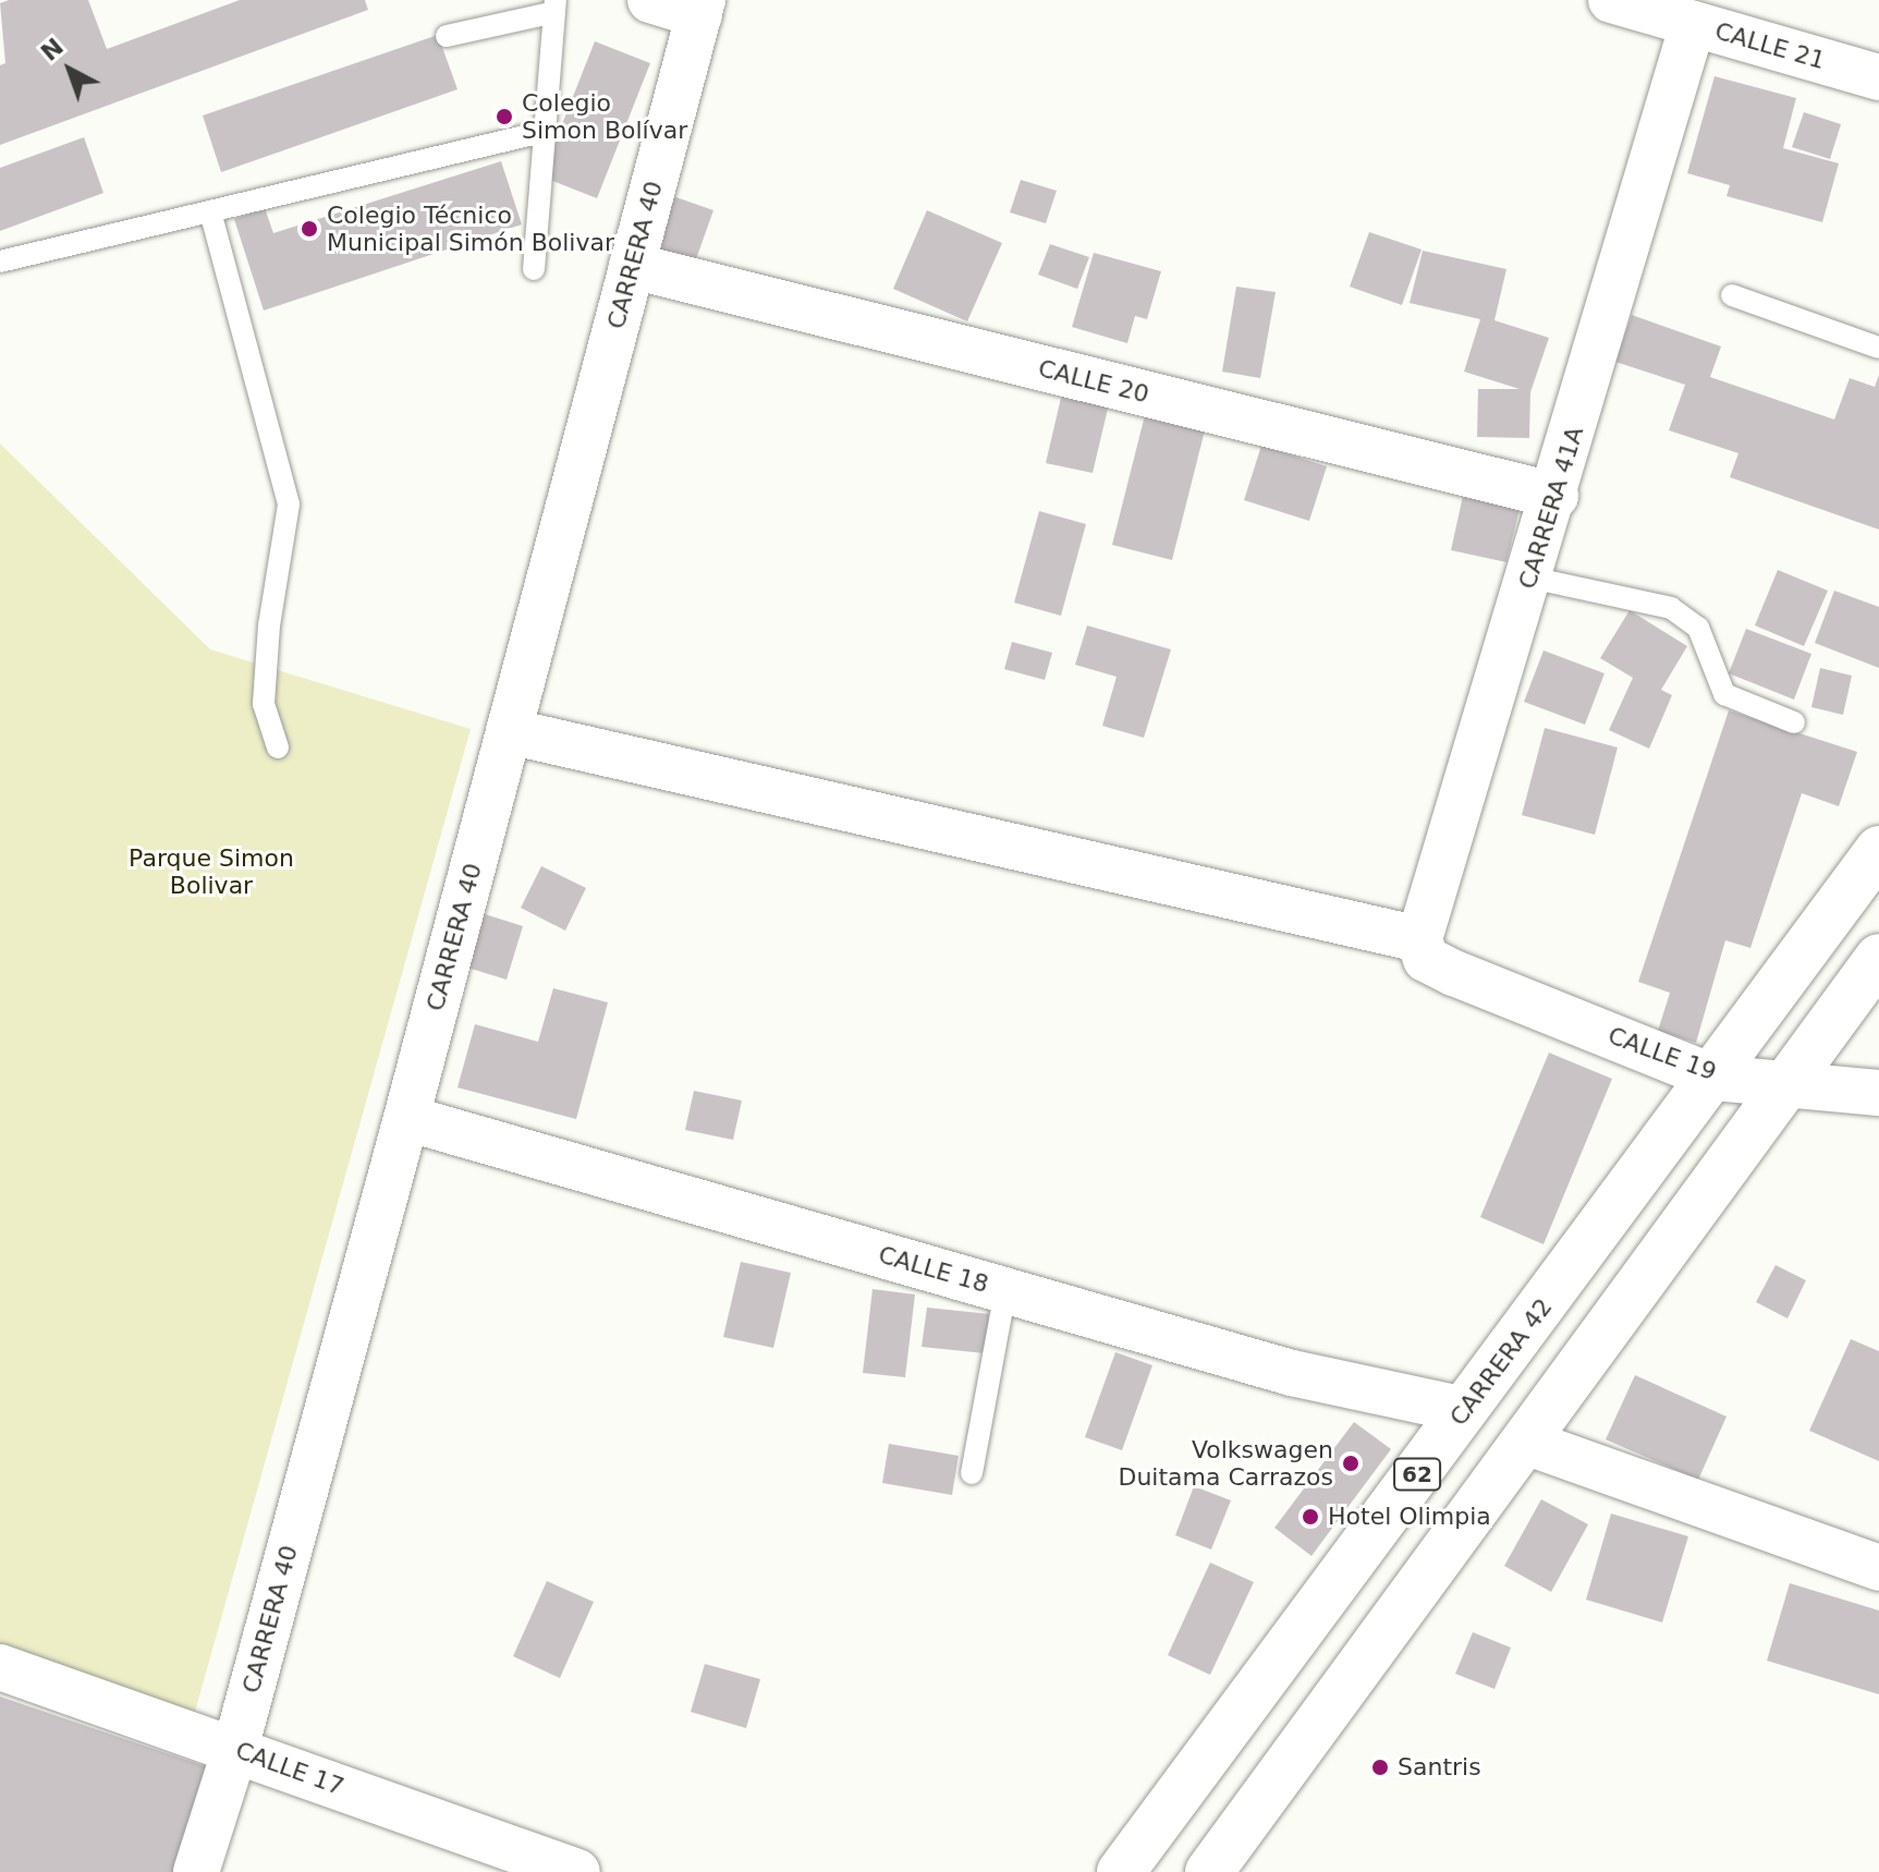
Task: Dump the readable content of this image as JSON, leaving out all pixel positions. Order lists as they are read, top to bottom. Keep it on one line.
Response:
{"streets":{"highway":["CARRERA 42","62"],"street":["CALLE 21","CARRERA 40","CALLE 20","CARRERA 41A","CALLE 19","CALLE 18","CALLE 17"]},"crossings":[["CALLE 21","CARRERA 41A"],["CARRERA 40","CALLE 20"],["CARRERA 40","CALLE 18"],["CARRERA 40","CALLE 17"],["CALLE 20","CARRERA 41A"],["CARRERA 41A","CALLE 19"],["CALLE 19","CARRERA 42"],["CALLE 18","CARRERA 42"]],"parks":["Parque Simon Bolivar"],"places":["Colegio Simon Bolívar","Colegio Técnico Municipal Simón Bolivar","Volkswagen Duitama Carrazos","Hotel Olimpia","Santris"],"north":"top left"}
